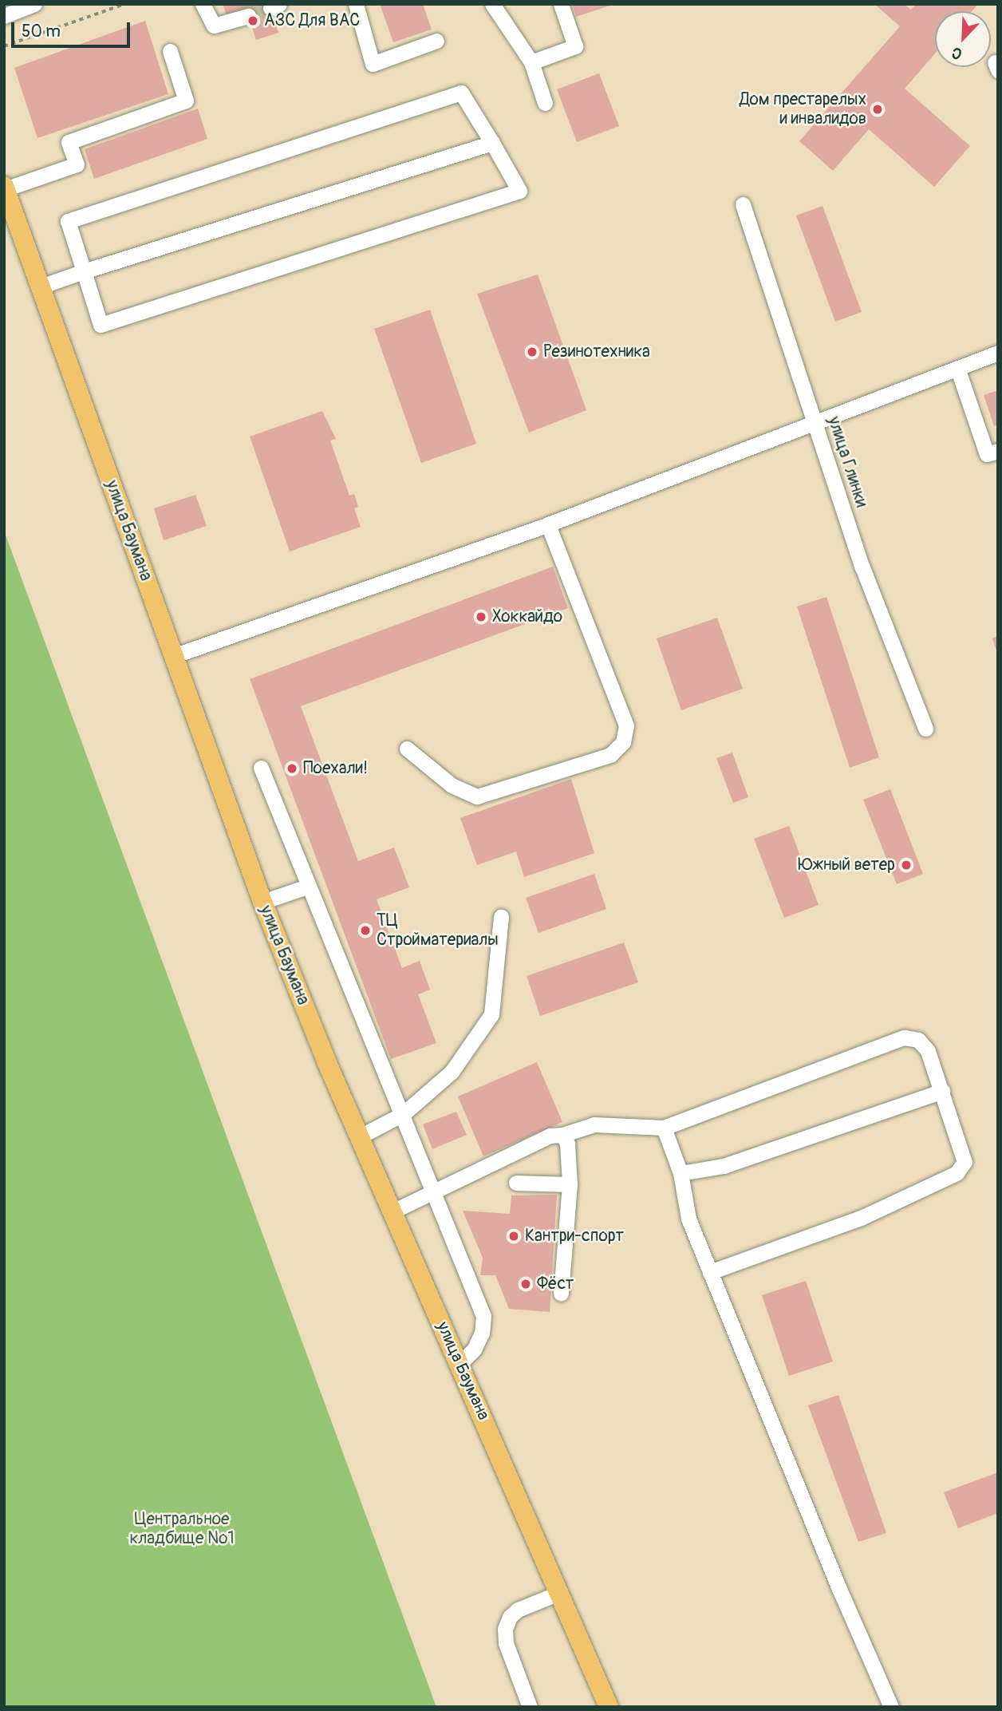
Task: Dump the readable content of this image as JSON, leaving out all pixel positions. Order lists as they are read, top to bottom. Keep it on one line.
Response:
{"streets":{"main road":["улица Баумана"],"street":["улица Глинки"]},"parks":["Центральное кладбище №1"],"places":["АЗС Для ВАС","Дом престарелых и инвалидов","Резинотехника","Хоккайдо","Поехали!","Южный ветер","ТЦ Стройматериалы","Кантри-спорт","Фёст"],"scale_bar":"50 m","north":"bottom left"}
